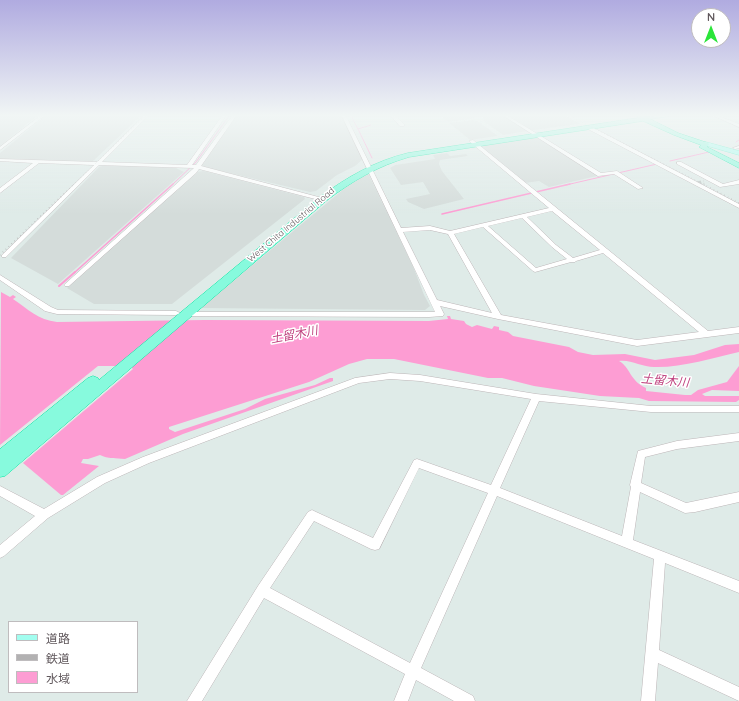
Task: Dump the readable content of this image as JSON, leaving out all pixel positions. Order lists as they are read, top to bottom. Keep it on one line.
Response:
{"streets":{"highway":["West Chita Industrial Road"]},"water":["土留木川"],"legend":["道路","鉄道","水域"],"north":"top"}
